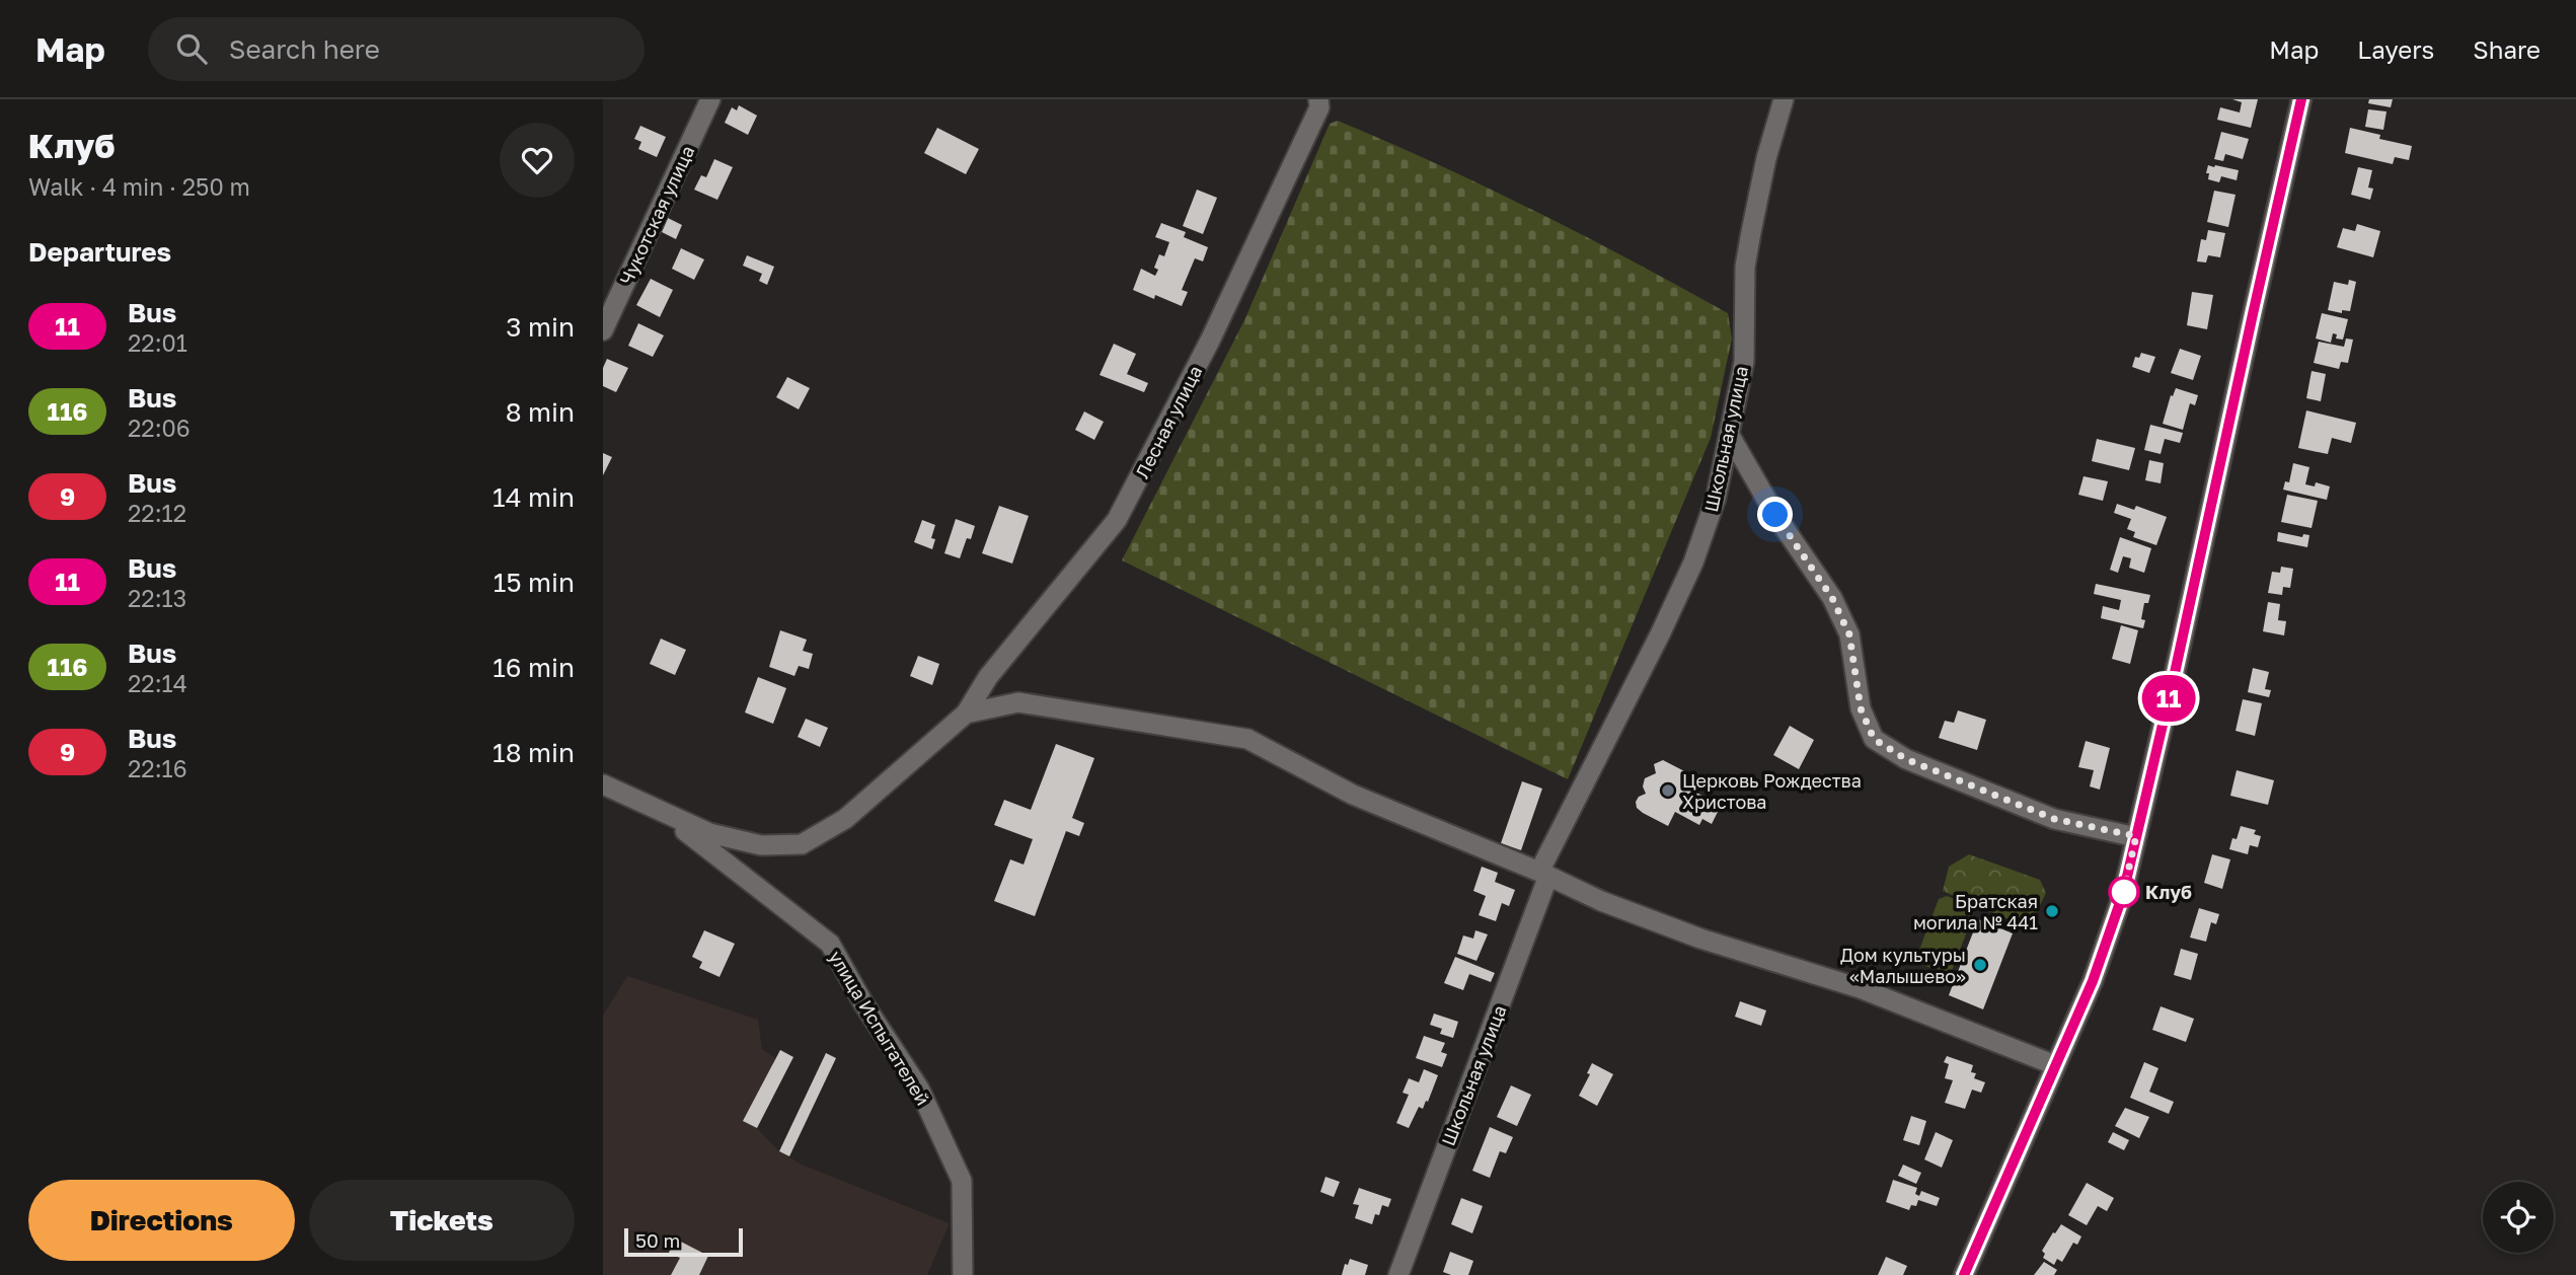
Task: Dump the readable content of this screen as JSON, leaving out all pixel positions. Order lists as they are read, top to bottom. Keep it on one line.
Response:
{"streets":{"street":["Чукотская улица","Лесная улица","Школьная улица","улица Испытателей"]},"places":["Церковь Рождества Христова","Клуб","Братская могила № 441","Дом культуры «Малышево»"],"lines":["bus line 11"],"scale_bar":"50 m","page":{"header":"Map","search":"Search here","nav":["Map","Layers","Share"],"heading":[["Клуб","Walk · 4 min · 250 m"],"Departures"],"on_map":"11","list":[{"mark":"11","name":"Bus","note":"22:01","value":"3 min"},{"mark":"116","name":"Bus","note":"22:06","value":"8 min"},{"mark":"9","name":"Bus","note":"22:12","value":"14 min"},{"mark":"11","name":"Bus","note":"22:13","value":"15 min"},{"mark":"116","name":"Bus","note":"22:14","value":"16 min"},{"mark":"9","name":"Bus","note":"22:16","value":"18 min"}],"buttons":["Directions","Tickets"],"scale":"50 m"}}
